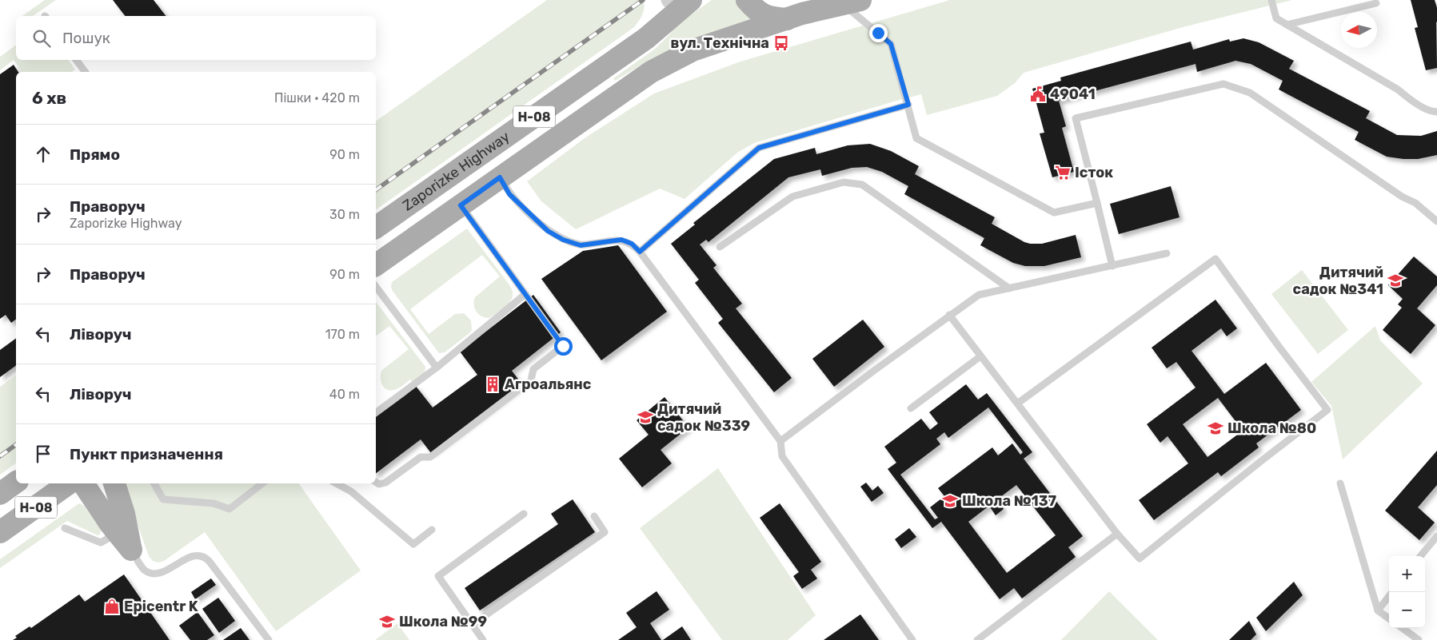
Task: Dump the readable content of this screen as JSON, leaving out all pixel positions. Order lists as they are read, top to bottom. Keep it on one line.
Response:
{"streets":{"main road":["Н-08","Zaporizke Highway"]},"places":{"bus stop":["вул. Технічна"],"public building":["49041"],"supermarket":["Істок"],"school or university":["Дитячий садок №341","Дитячий садок №339","Школа №80","Школа №137","Школа №99"],"building":["Агроальянс"],"shop":["Epicentr K"]},"north":"left","page":{"search":"Пошук","heading":["6 хв","Пішки · 420 m"],"list":[["Прямо","90 m"],["Праворуч","Zaporizke Highway","30 m"],["Праворуч","90 m"],["Ліворуч","170 m"],["Ліворуч","40 m"],"Пункт призначення"],"map_buttons":["+","−"]}}
